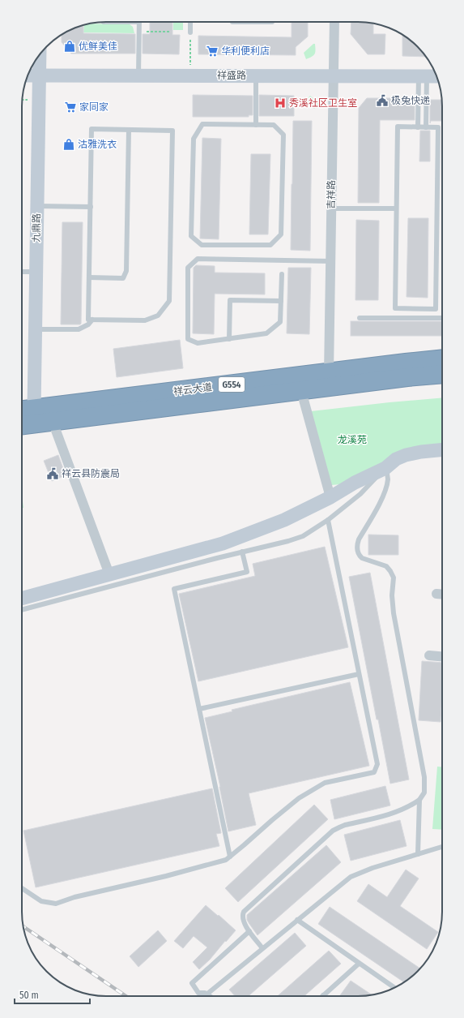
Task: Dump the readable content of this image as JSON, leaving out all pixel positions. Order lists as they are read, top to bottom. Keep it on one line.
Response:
{"streets":{"highway":["G554","祥云大道"],"street":["祥盛路","吉祥路","九鼎路"]},"crossings":[["祥盛路","吉祥路"],["祥盛路","九鼎路"],["吉祥路","祥云大道"],["九鼎路","祥云大道"]],"parks":["龙溪苑"],"places":{"shop":["优鲜美佳","沽雅洗衣"],"supermarket":["华利便利店","家同家"],"public building":["极兔快递","祥云县防震局"],"hospital":["秀溪社区卫生室"]},"scale_bar":"50 m"}
